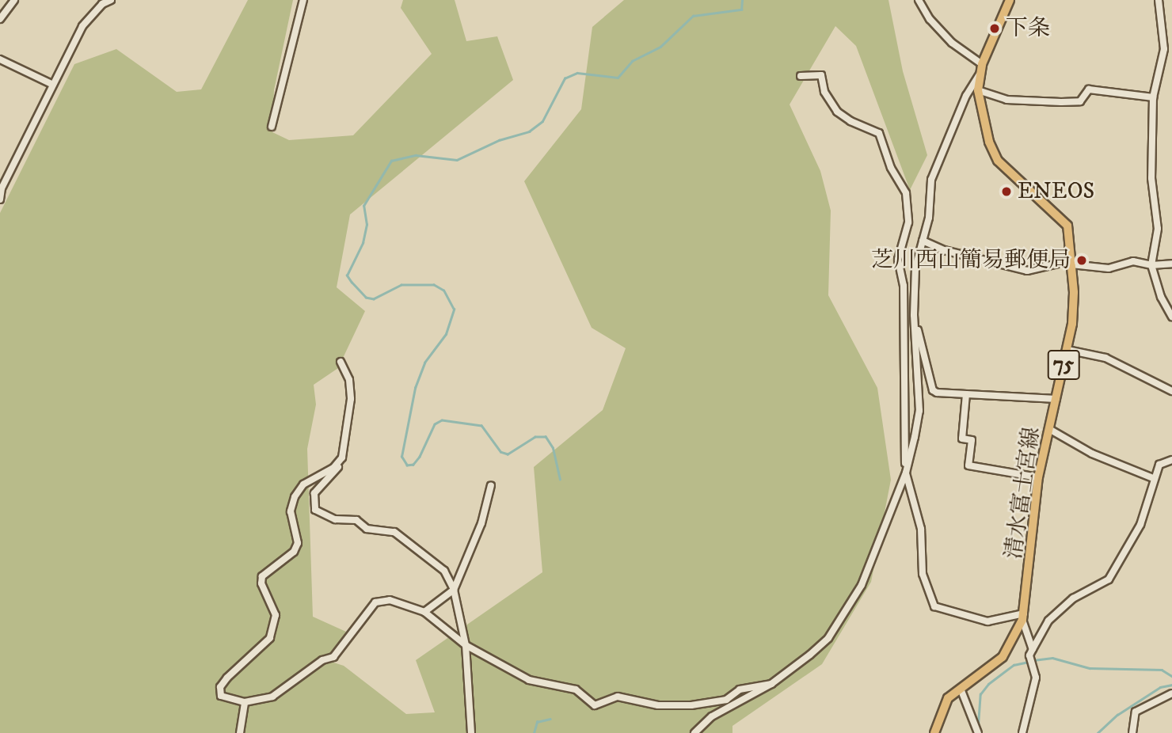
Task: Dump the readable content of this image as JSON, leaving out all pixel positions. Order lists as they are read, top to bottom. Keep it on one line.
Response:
{"streets":{"main road":["75","清水富士宮線"]},"places":["下条","ENEOS","芝川西山簡易郵便局"]}
